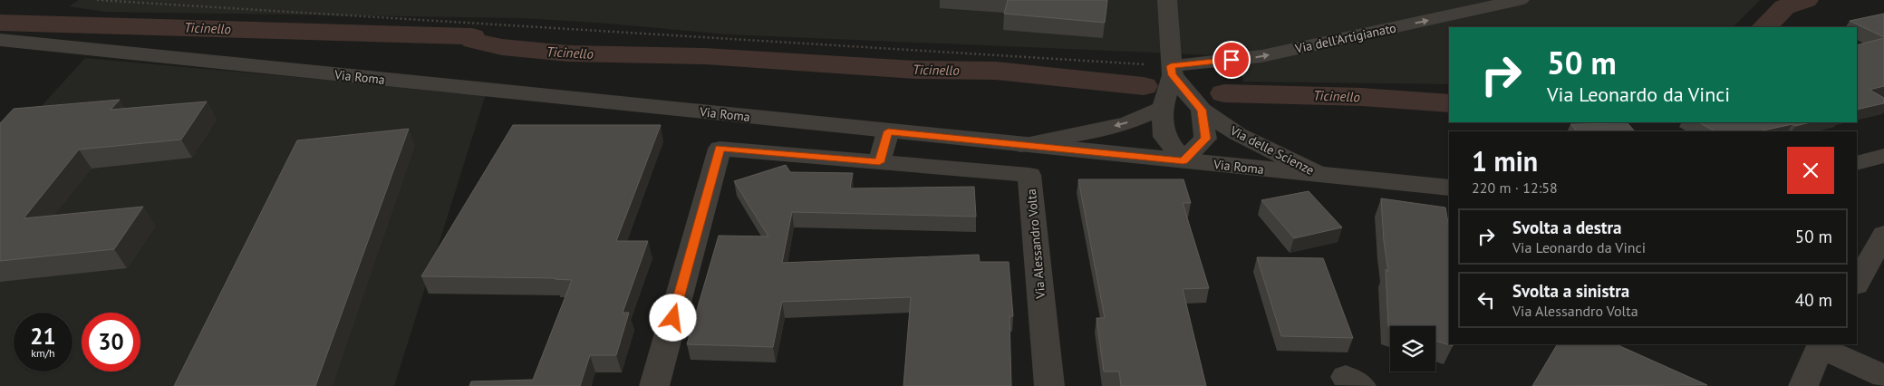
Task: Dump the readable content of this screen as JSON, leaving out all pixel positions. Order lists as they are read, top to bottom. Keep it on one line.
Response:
{"streets":{"street":["Via dell'Artigianato","Via Roma","Via delle Scienze","Via Alessandro Volta"]},"crossings":[["Via dell'Artigianato","Via delle Scienze"],["Via Roma","Via delle Scienze"]],"one_way":["Via dell'Artigianato"],"water":["Ticinello"],"page":{"turn":["50 m","Via Leonardo da Vinci"],"heading":["1 min","220 m · 12:58"],"list":[{"name":"Svolta a destra","note":"Via Leonardo da Vinci","value":"50 m"},{"name":"Svolta a sinistra","note":"Via Alessandro Volta","value":"40 m"}],"speed":"21 km/h","limit":"30"}}
